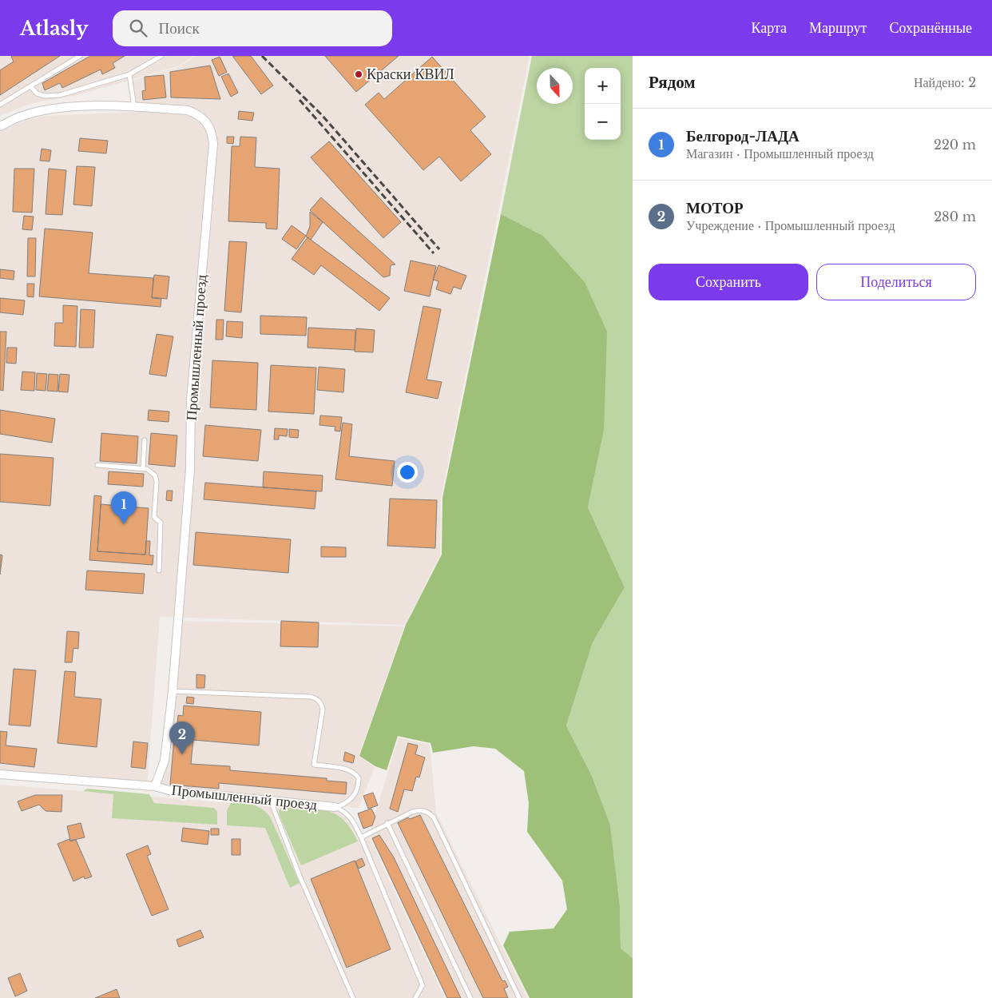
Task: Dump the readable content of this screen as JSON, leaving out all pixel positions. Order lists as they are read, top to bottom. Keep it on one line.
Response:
{"streets":{"street":["Промышленный проезд"]},"places":["Краски КВИЛ"],"north":"bottom","page":{"header":"Atlasly","search":"Поиск","nav":["Карта","Маршрут","Сохранённые"],"heading":["Рядом","Найдено: 2"],"map_buttons":["+","−"],"list":[{"mark":"1","name":"Белгород-ЛАДА","note":"Магазин · Промышленный проезд","value":"220 m"},{"mark":"2","name":"МОТОР","note":"Учреждение · Промышленный проезд","value":"280 m"}],"buttons":["Сохранить","Поделиться"],"pins":["1","2"]}}
